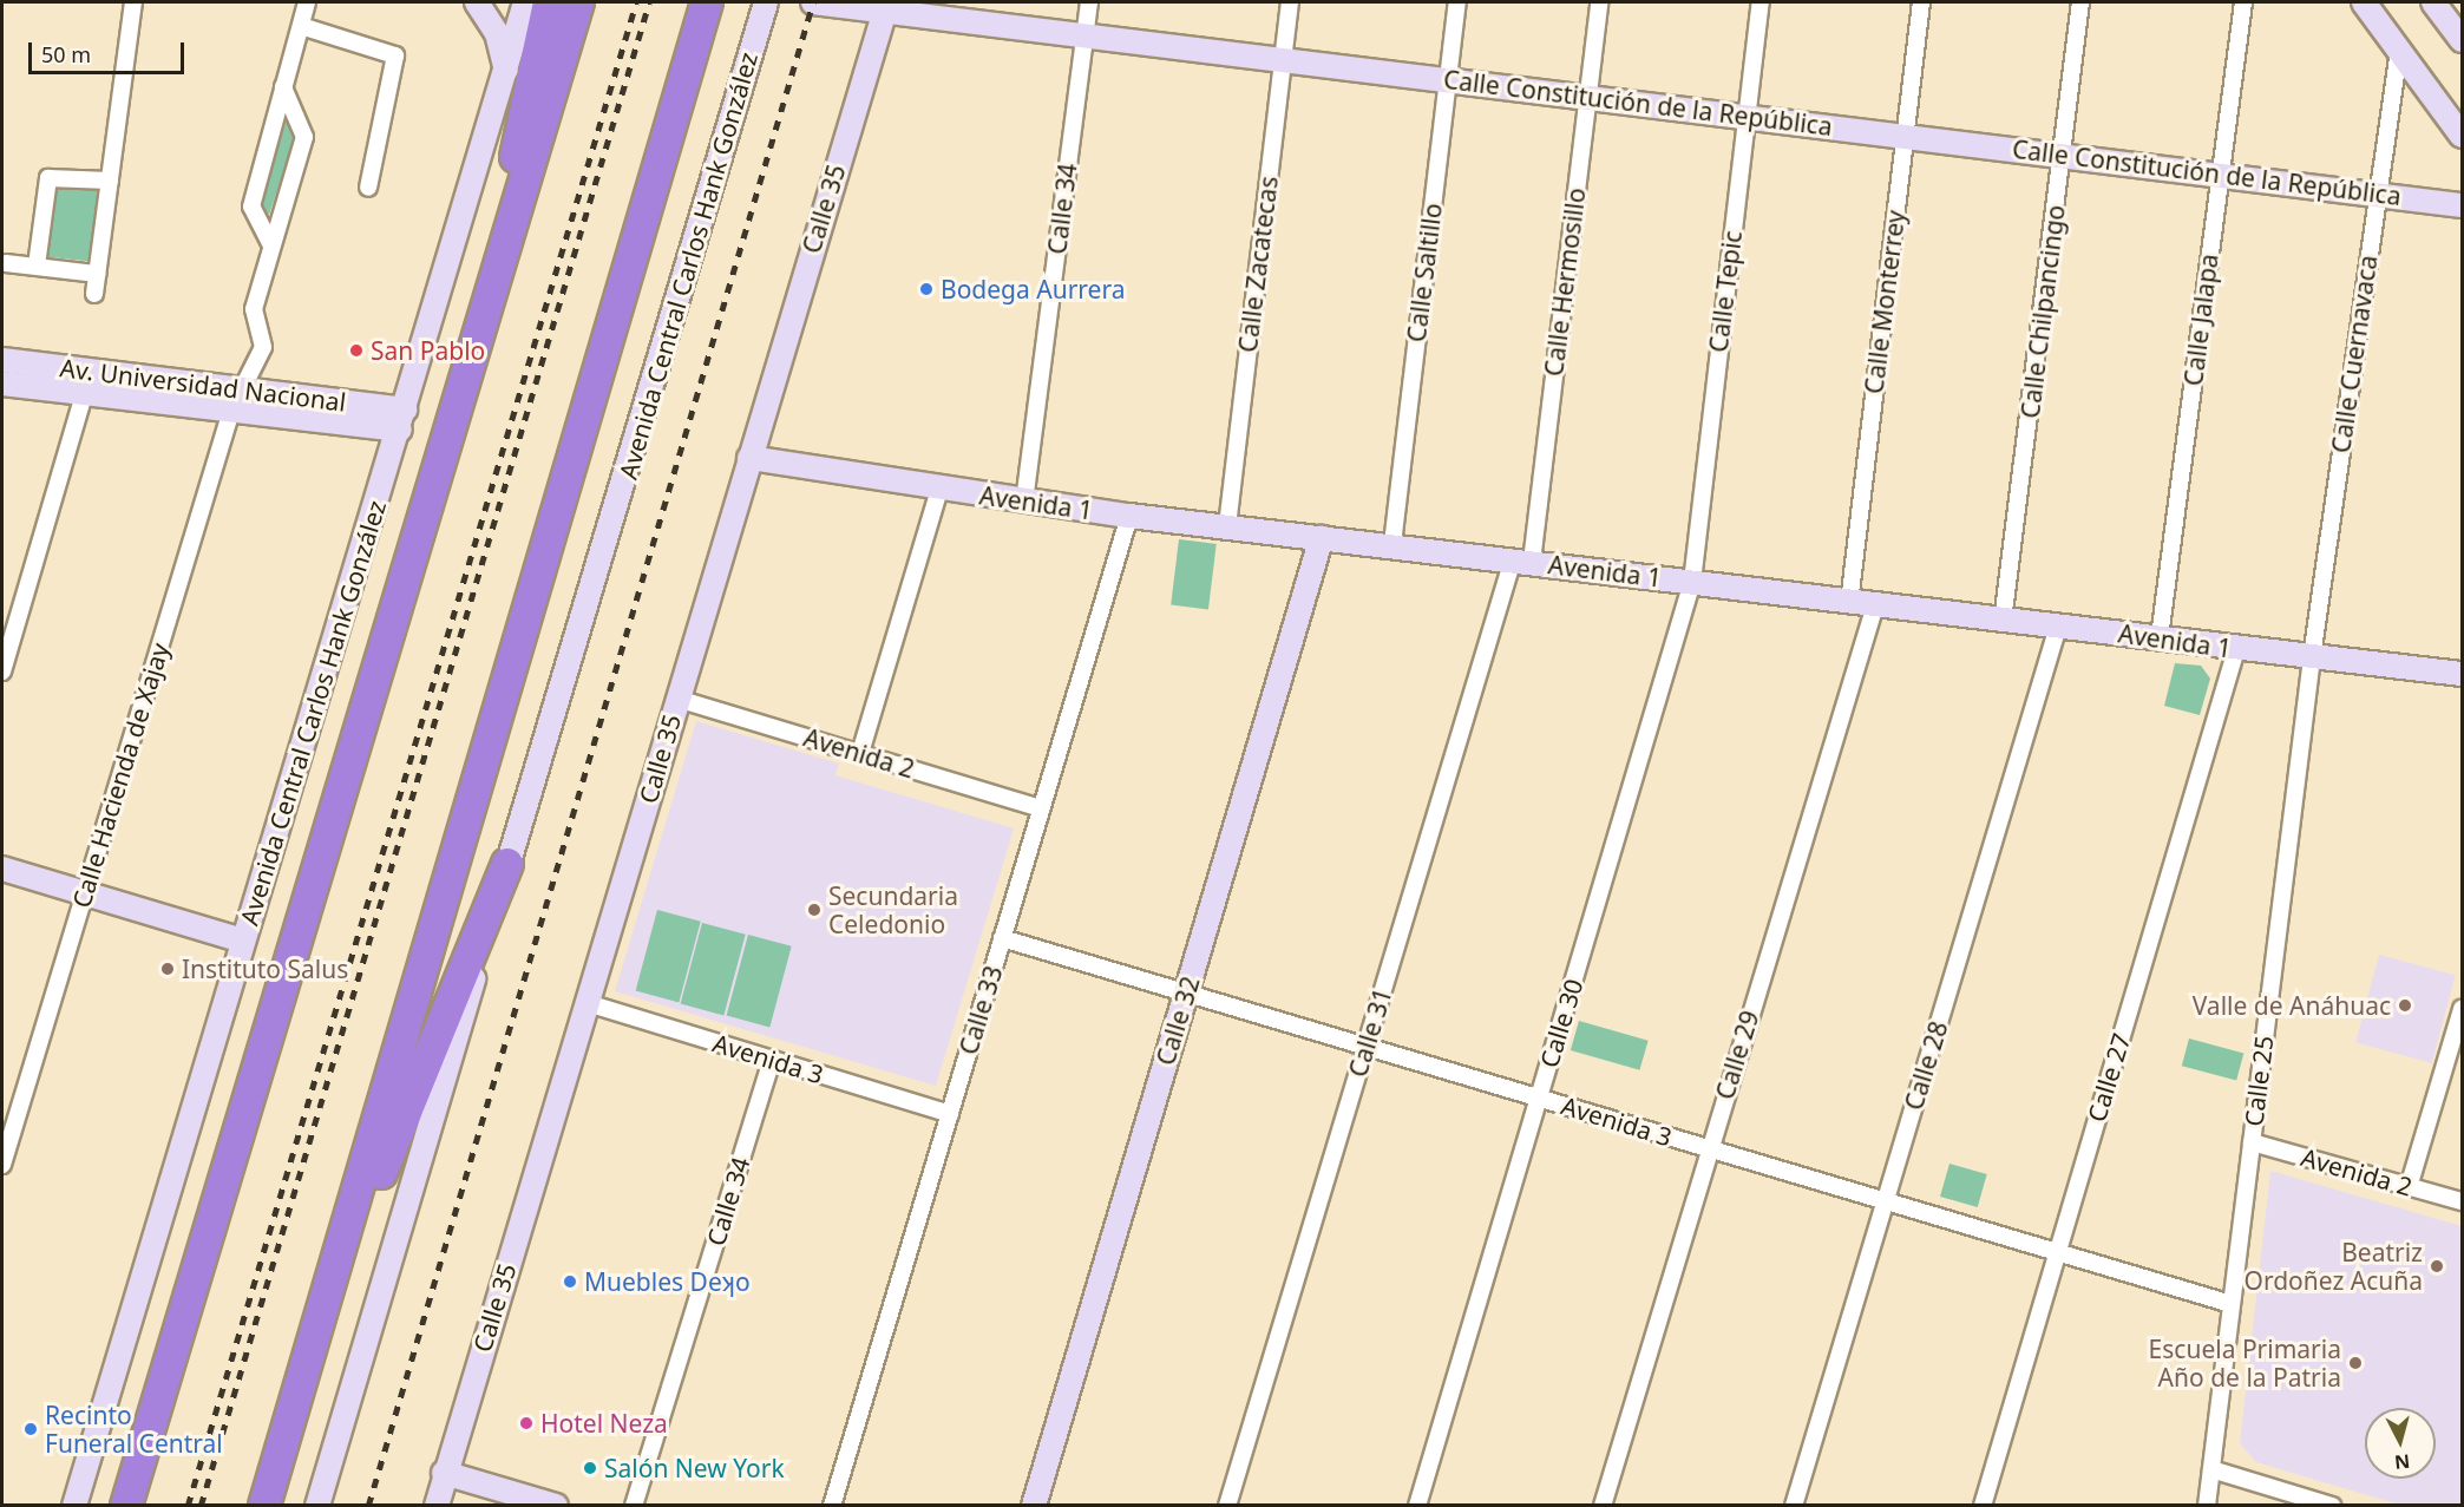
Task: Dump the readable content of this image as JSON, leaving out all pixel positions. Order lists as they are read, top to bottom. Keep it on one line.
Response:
{"streets":{"highway":["Avenida Central Carlos Hank González"],"street":["Calle Constitución de la República","Calle 35","Calle 34","Calle Zacatecas","Calle Saltillo","Calle Hermosillo","Calle Tepic","Calle Monterrey","Calle Chilpancingo","Calle Jalapa","Calle Cuernavaca","Av. Universidad Nacional","Avenida 1","Avenida 2","Calle Hacienda de Xajay","Calle 33","Calle 32","Calle 30","Calle 31","Calle 29","Avenida 3","Calle 28","Calle 27","Calle 25"]},"crossings":[["Calle Constitución de la República","Calle 35"],["Calle Constitución de la República","Calle 34"],["Calle Constitución de la República","Calle Zacatecas"],["Calle Constitución de la República","Calle Saltillo"],["Calle Constitución de la República","Calle Hermosillo"],["Calle Constitución de la República","Calle Tepic"],["Calle Constitución de la República","Calle Monterrey"],["Calle Constitución de la República","Calle Chilpancingo"],["Calle Constitución de la República","Calle Jalapa"],["Calle Constitución de la República","Calle Cuernavaca"],["Calle 35","Avenida 1"],["Calle 35","Avenida 2"],["Calle 35","Avenida 3"],["Calle 34","Avenida 1"],["Calle 34","Avenida 3"],["Calle Zacatecas","Avenida 1"],["Avenida Central Carlos Hank González","Av. Universidad Nacional"],["Calle Saltillo","Avenida 1"],["Calle Hermosillo","Avenida 1"],["Calle Hermosillo","Calle 31"],["Calle Tepic","Avenida 1"],["Calle Tepic","Calle 30"],["Calle Monterrey","Avenida 1"],["Calle Chilpancingo","Avenida 1"],["Calle Jalapa","Avenida 1"],["Calle Cuernavaca","Avenida 1"],["Calle Cuernavaca","Calle 25"],["Av. Universidad Nacional","Calle Hacienda de Xajay"],["Avenida 1","Calle 33"],["Avenida 1","Calle 32"],["Avenida 1","Calle 30"],["Avenida 1","Calle 31"],["Avenida 1","Calle 29"],["Avenida 1","Calle 28"],["Avenida 1","Calle 27"],["Avenida 1","Calle 25"],["Avenida 2","Calle 33"],["Avenida 2","Calle 25"],["Calle 33","Avenida 3"],["Calle 32","Avenida 3"],["Calle 30","Avenida 3"],["Calle 31","Avenida 3"],["Calle 29","Avenida 3"],["Avenida 3","Calle 28"],["Avenida 3","Calle 27"],["Avenida 3","Calle 25"]],"places":["Bodega Aurrera","San Pablo","Secundaria Celedonio","Instituto Salus","Valle de Anáhuac","Beatriz Ordoñez Acuña","Muebles Deʞo","Escuela Primaria Año de la Patria","Hotel Neza","Recinto Funeral Central","Salón New York"],"scale_bar":"50 m","north":"bottom"}
